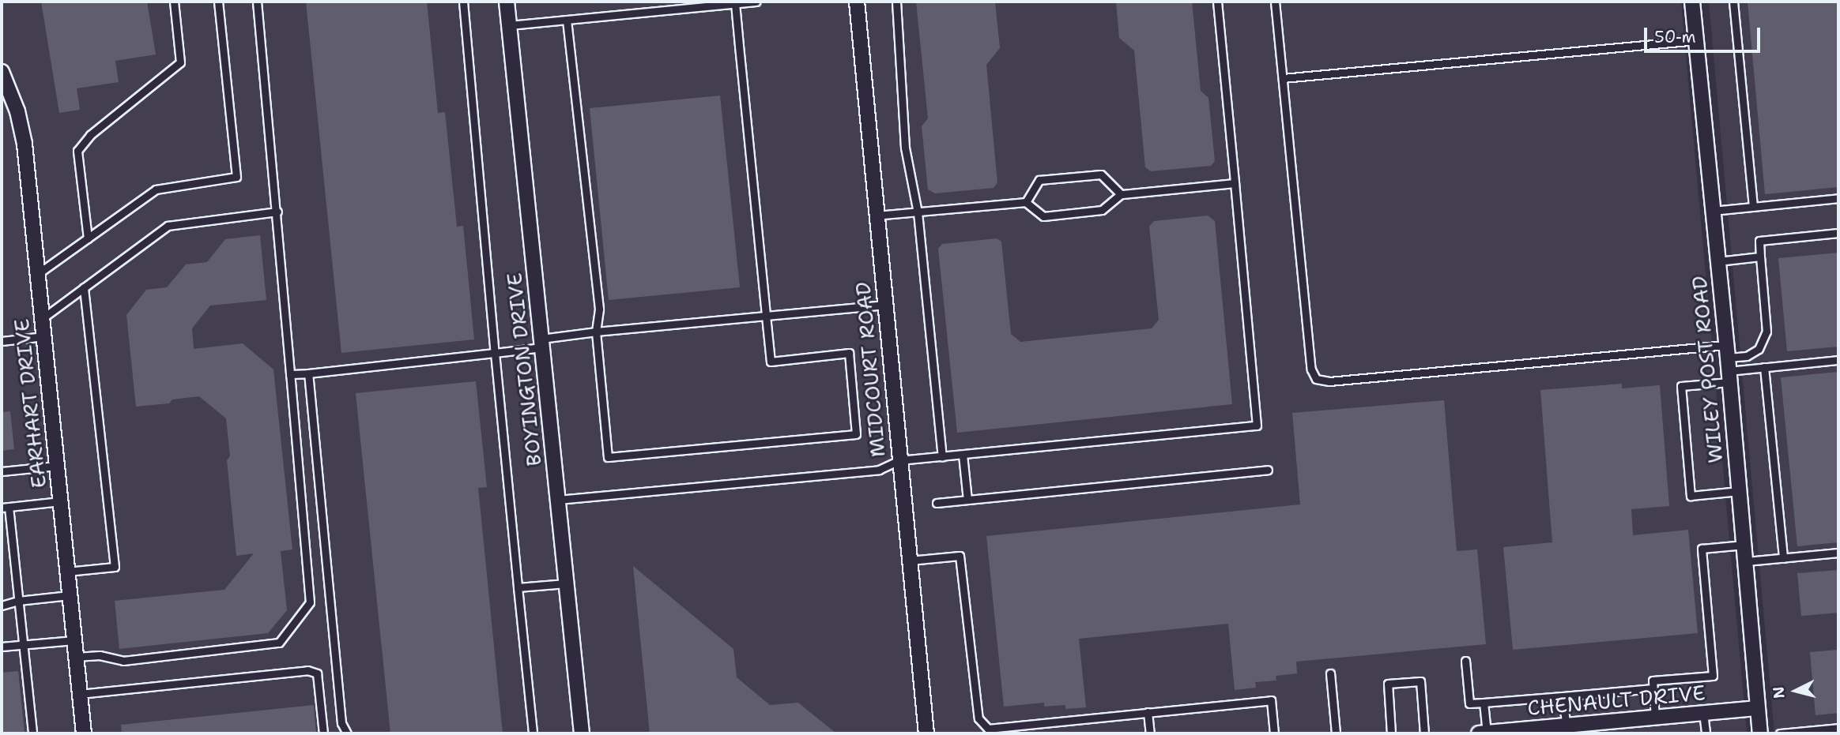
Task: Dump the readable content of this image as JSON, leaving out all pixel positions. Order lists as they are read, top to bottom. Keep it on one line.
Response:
{"streets":{"street":["BOYINGTON DRIVE","MIDCOURT ROAD","WILEY POST ROAD","EARHART DRIVE","CHENAULT DRIVE"]},"crossings":[["WILEY POST ROAD","CHENAULT DRIVE"]],"scale_bar":"50 m","north":"left"}
